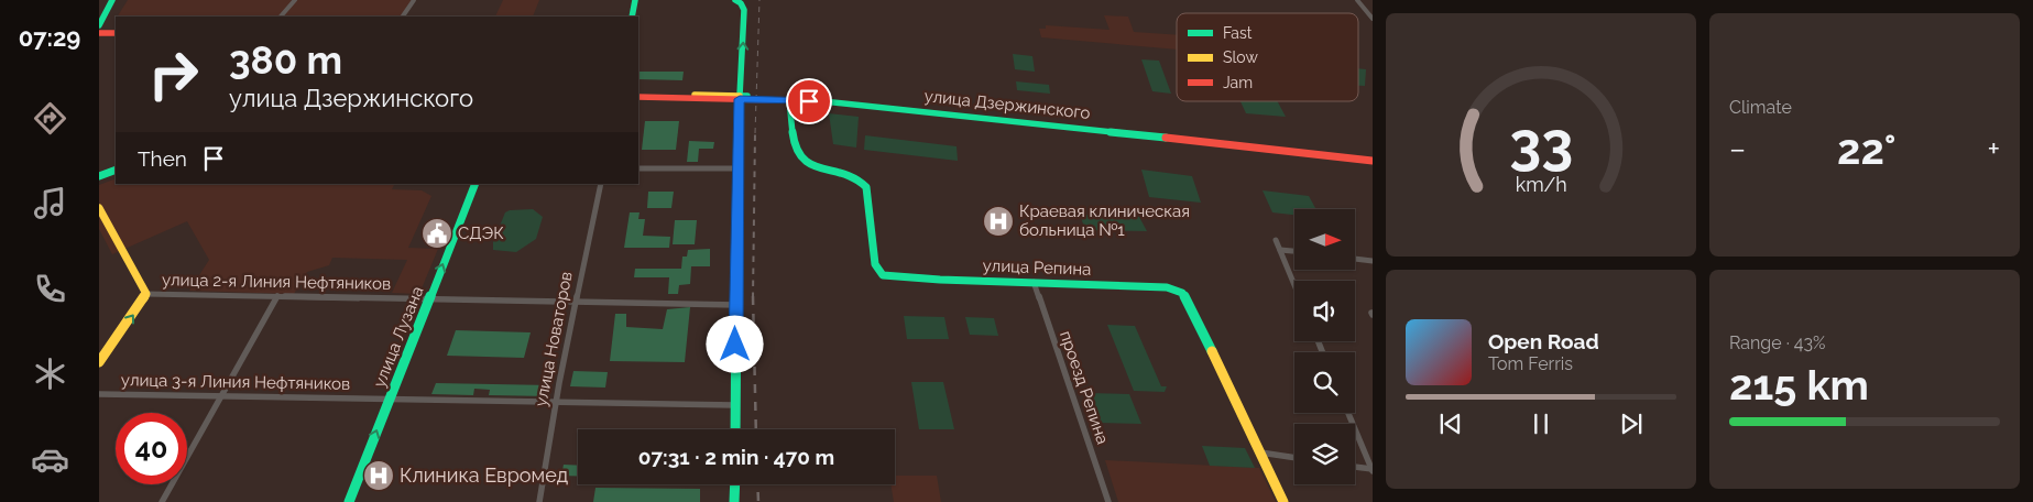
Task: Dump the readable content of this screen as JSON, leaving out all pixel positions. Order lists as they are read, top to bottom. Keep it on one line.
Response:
{"streets":{"main road":["улица Дзержинского","улица Репина","улица Лузана"],"street":["улица 2-я Линия Нефтяников","улица Новаторов","улица 3-я Линия Нефтяников","проезд Репина"]},"crossings":[["улица Дзержинского","улица Репина"],["улица Репина","проезд Репина"],["улица 2-я Линия Нефтяников","улица Лузана"],["улица 2-я Линия Нефтяников","улица Новаторов"],["улица Лузана","улица 3-я Линия Нефтяников"],["улица Новаторов","улица 3-я Линия Нефтяников"]],"one_way":["улица Лузана"],"places":{"hospital":["Краевая клиническая больница №1","Клиника Евромед"],"public building":["СДЭК"]},"legend":["Fast","Slow","Jam"],"north":"right","page":{"tabs":"07:29","tile":["Climate",["Range · 43%","215 km"]],"turn":["380 m","улица Дзержинского"],"heat":["−","22°","+"],"then":"Then","song":["Open Road","Tom Ferris"],"limit":"40","trip":"07:31 · 2 min · 470 m","gauge":["33","km/h"]}}
